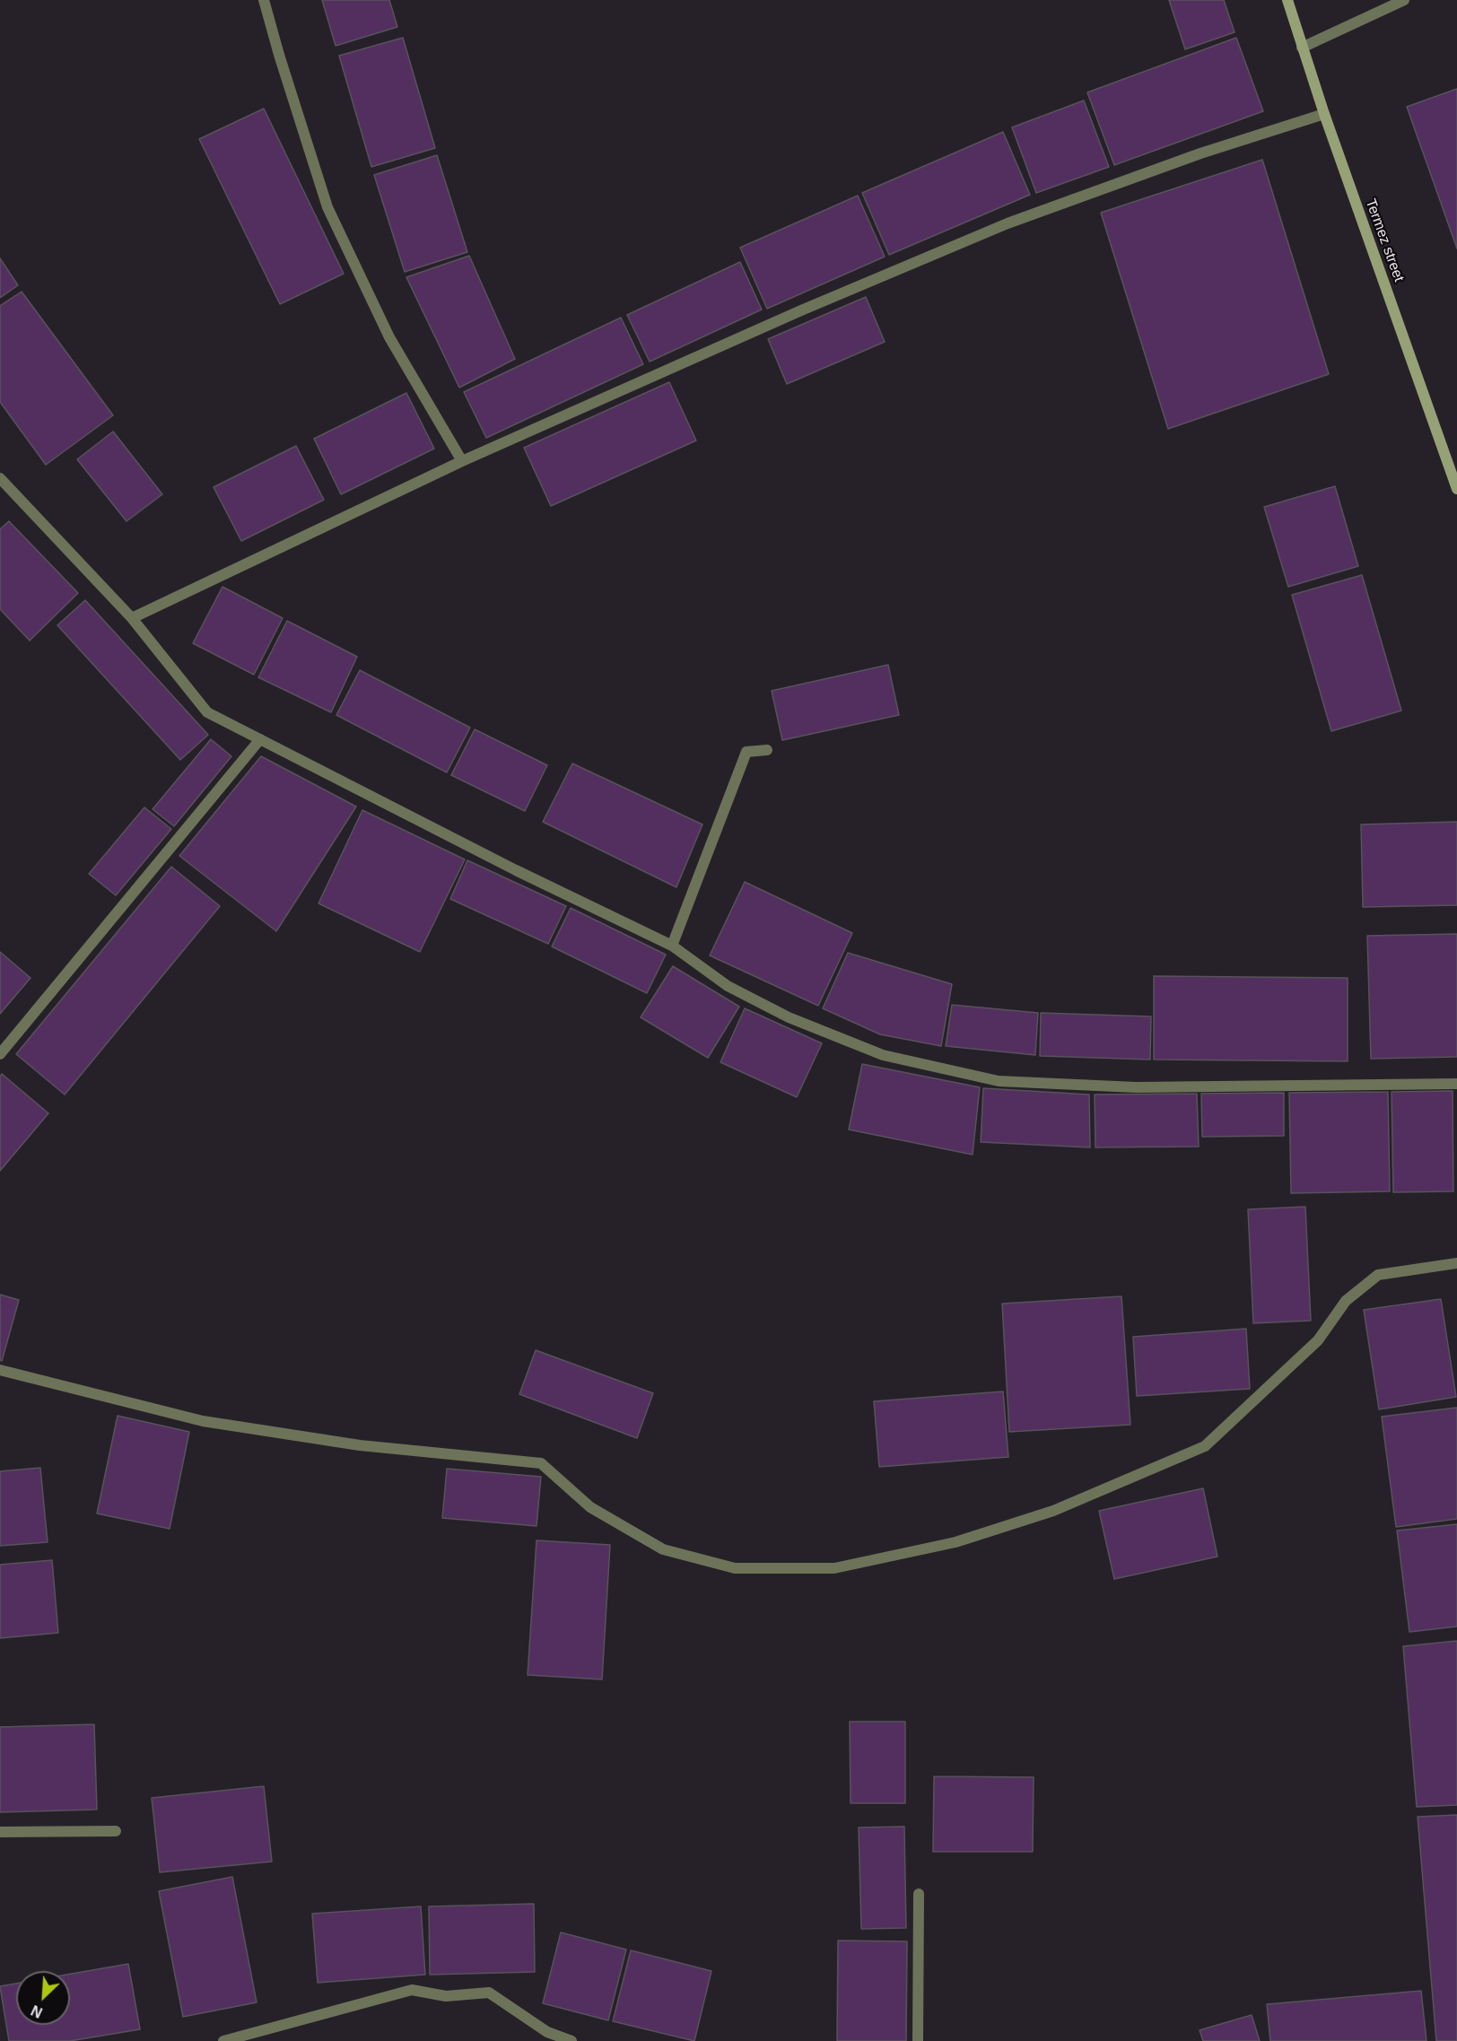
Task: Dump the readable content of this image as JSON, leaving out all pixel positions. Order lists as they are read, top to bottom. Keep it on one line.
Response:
{"streets":{"main road":["Termez street"]},"north":"bottom left"}
